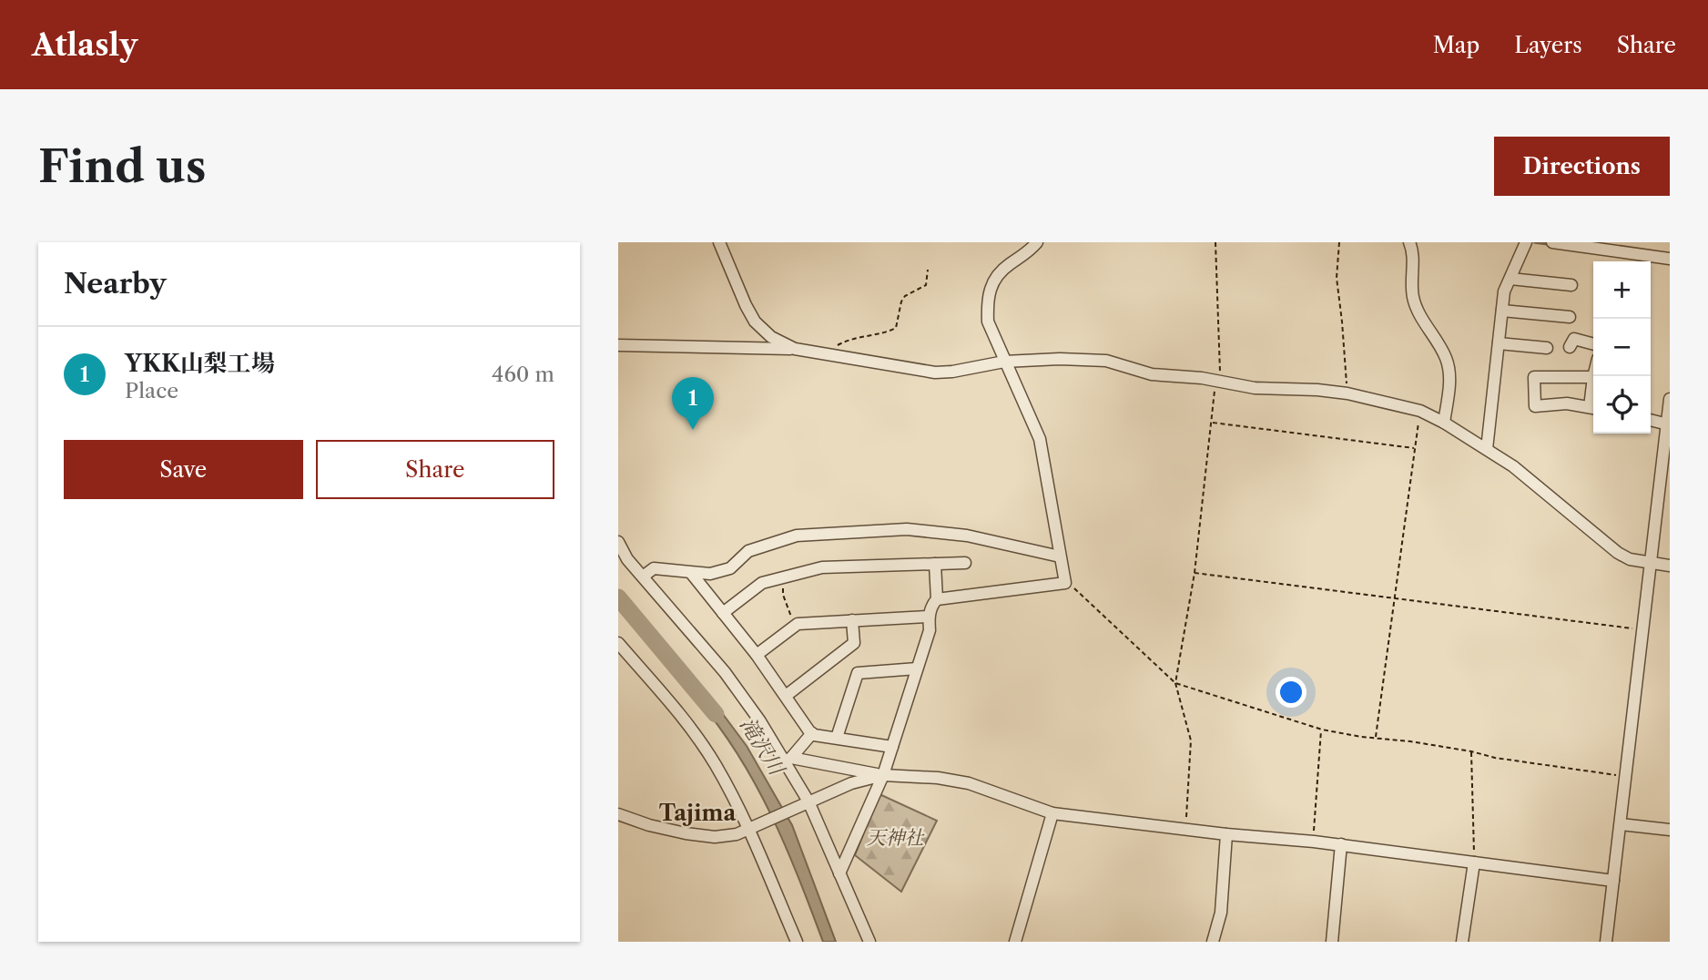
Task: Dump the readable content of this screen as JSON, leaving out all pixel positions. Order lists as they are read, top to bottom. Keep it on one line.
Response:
{"districts":["Tajima"],"water":["滝沢川"],"parks":["天神社"],"page":{"header":"Atlasly","nav":["Map","Layers","Share"],"buttons":["Directions",["Save","Share"]],"title":"Find us","heading":"Nearby","map_buttons":["+","−"],"list":[{"mark":"1","name":"YKK山梨工場","note":"Place","value":"460 m"}],"pins":"1"}}
